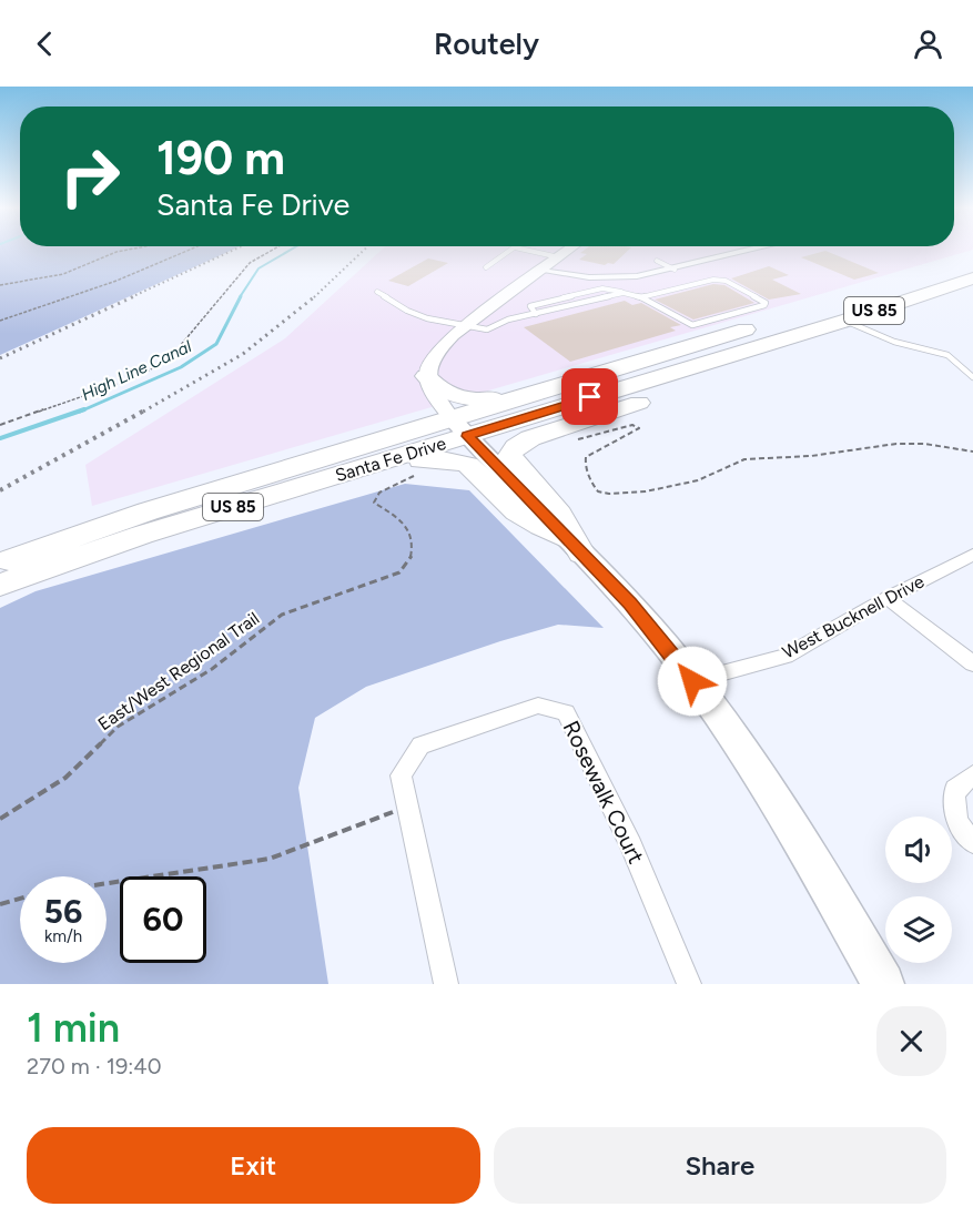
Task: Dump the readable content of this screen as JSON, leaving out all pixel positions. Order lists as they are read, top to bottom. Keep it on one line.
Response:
{"streets":{"highway":["US 85","Santa Fe Drive"],"street":["West Bucknell Drive","Rosewalk Court"],"path":["East/West Regional Trail"]},"water":["High Line Canal"],"page":{"header":"Routely","turn":["190 m","Santa Fe Drive"],"speed":"56 km/h","limit":"60","heading":["1 min","270 m · 19:40"],"buttons":["Exit","Share"]}}
